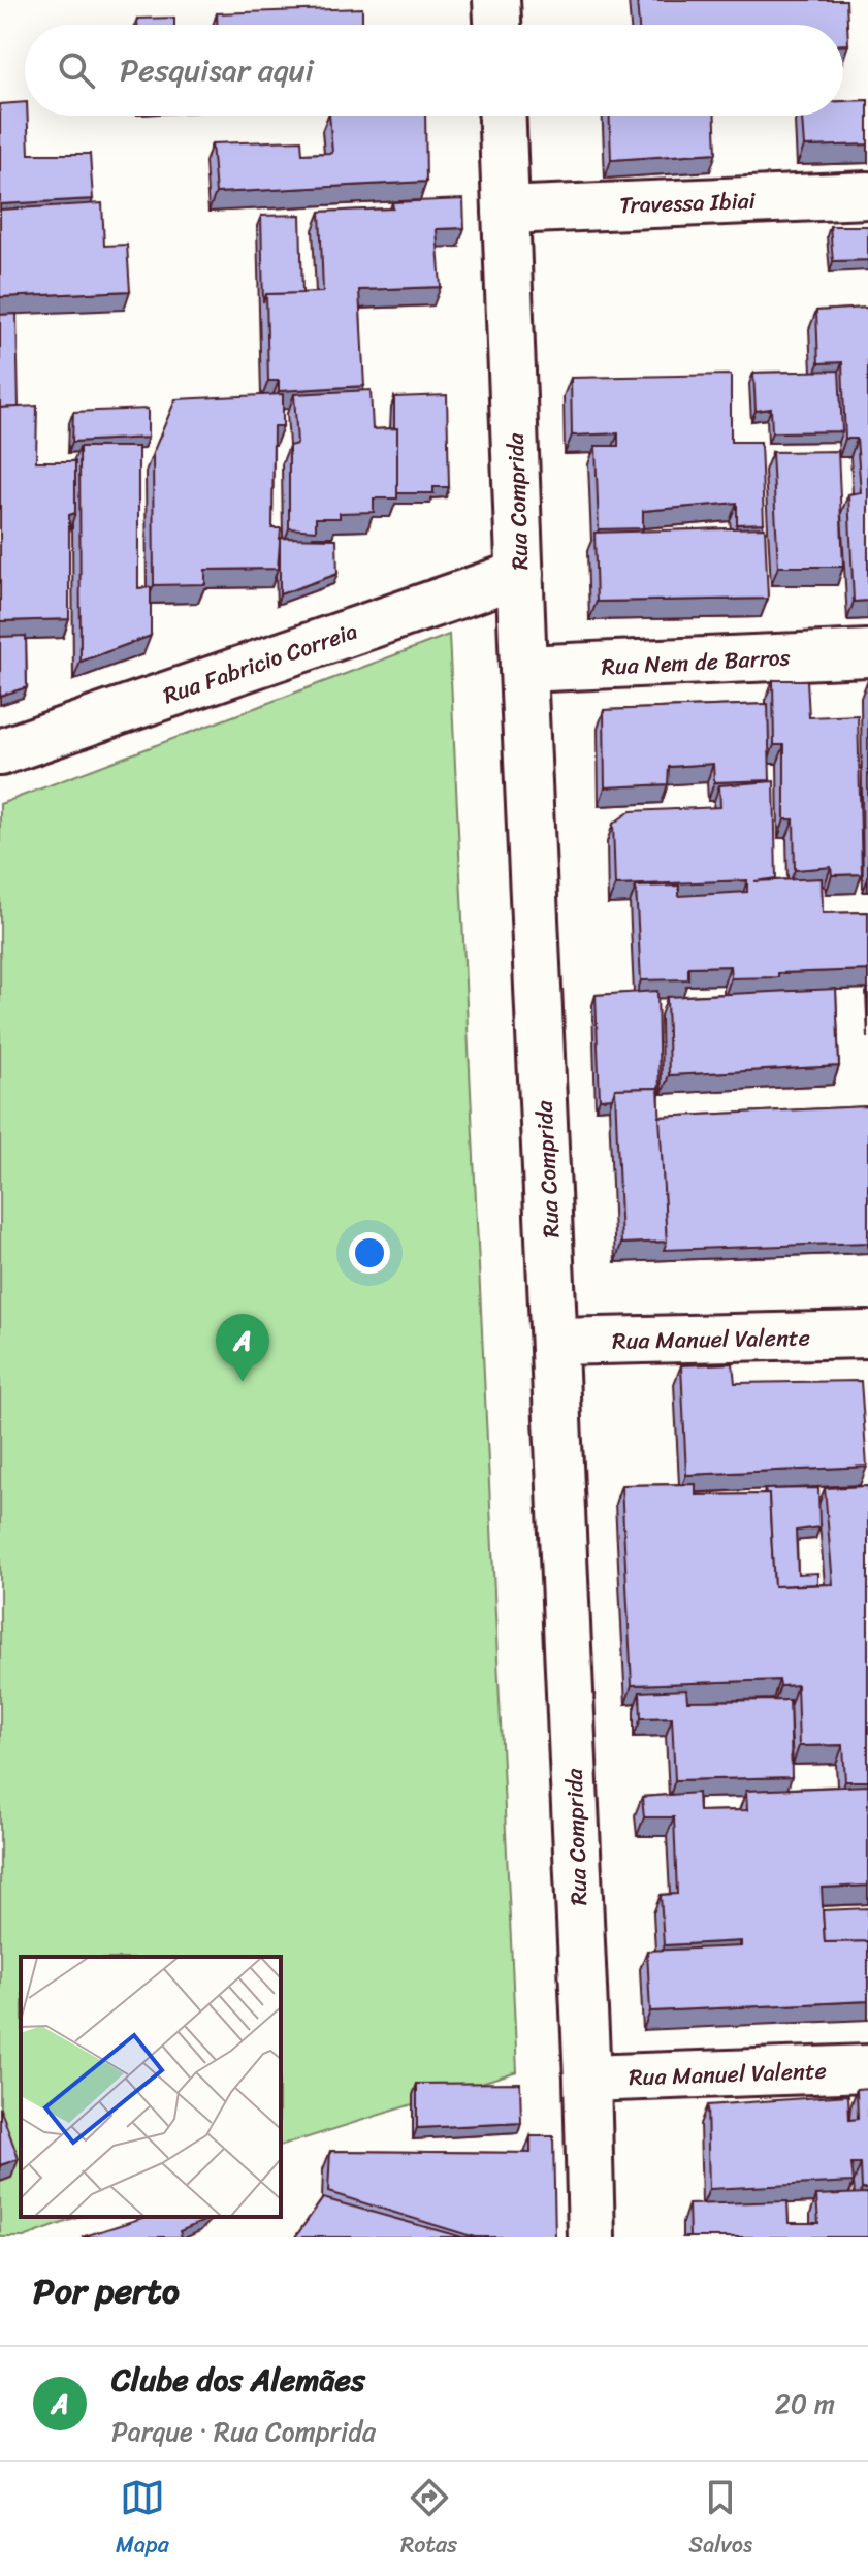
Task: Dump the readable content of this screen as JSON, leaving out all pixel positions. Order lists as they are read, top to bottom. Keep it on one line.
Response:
{"streets":{"street":["Travessa Ibiai","Rua Comprida","Rua Nem de Barros","Rua Fabricio Correia","Rua Manuel Valente"]},"crossings":[["Travessa Ibiai","Rua Comprida"],["Rua Comprida","Rua Nem de Barros"],["Rua Comprida","Rua Fabricio Correia"],["Rua Comprida","Rua Manuel Valente"]],"page":{"search":"Pesquisar aqui","pins":"A","heading":"Por perto","list":[{"mark":"A","name":"Clube dos Alemães","note":"Parque · Rua Comprida","value":"20 m"}],"nav":["Mapa","Rotas","Salvos"]}}
